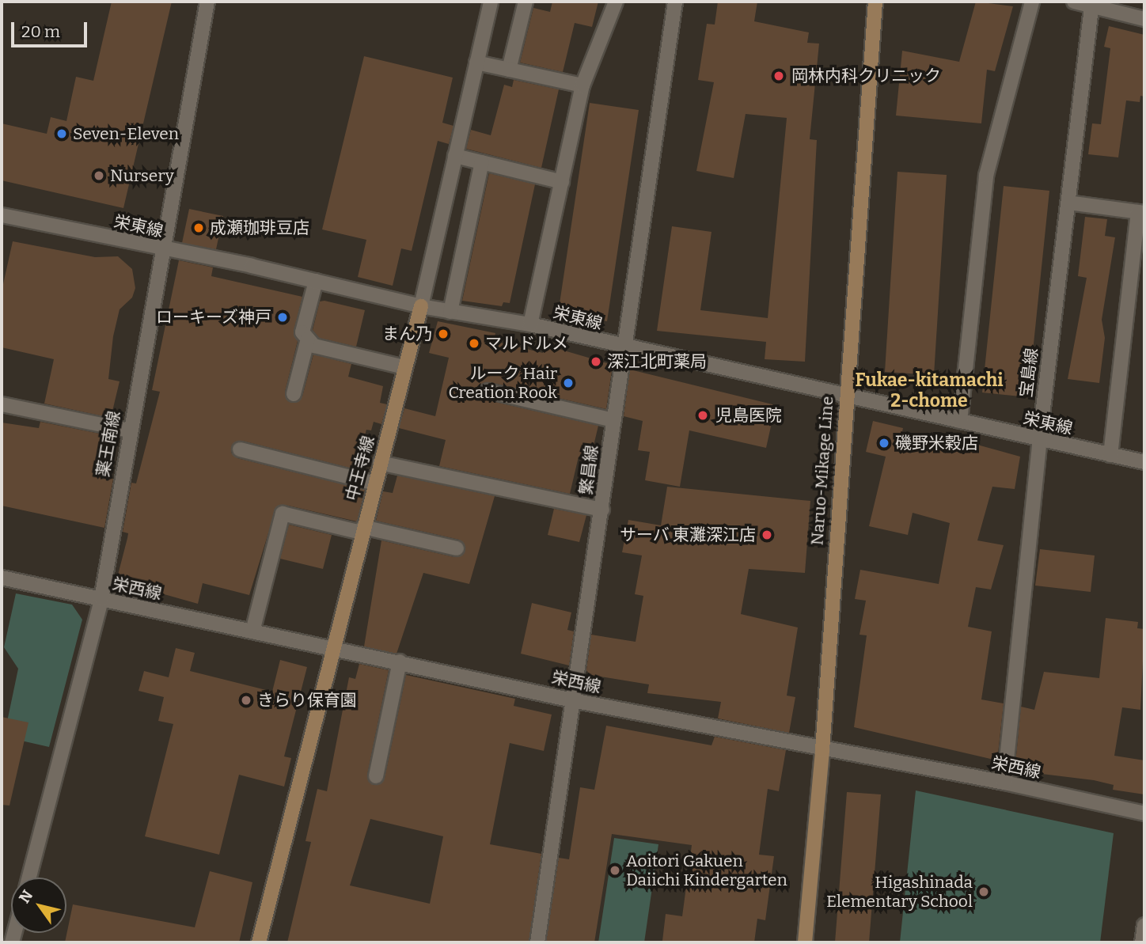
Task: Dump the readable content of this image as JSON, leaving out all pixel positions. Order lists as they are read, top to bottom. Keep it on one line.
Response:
{"streets":{"street":["栄東線","宝島線","薬王南線","中王寺線","繁昌線","Naruo-Mikage Line","栄西線"]},"crossings":[["栄東線","宝島線"],["栄東線","薬王南線"],["栄東線","中王寺線"],["栄東線","繁昌線"],["栄東線","Naruo-Mikage Line"],["宝島線","栄西線"],["薬王南線","栄西線"],["中王寺線","栄西線"],["繁昌線","栄西線"],["Naruo-Mikage Line","栄西線"]],"districts":["Fukae-kitamachi 2-chome"],"places":["岡林内科クリニック","Seven-Eleven","Nursery","成瀬珈琲豆店","ローキーズ神戸","まん乃","マルドルメ","深江北町薬局","ルーク Hair Creation Rook","児島医院","磯野米穀店","サーバ 東灘深江店","きらり保育園","Aoitori Gakuen Daiichi Kindergarten","Higashinada Elementary School"],"scale_bar":"20 m","north":"top left"}
